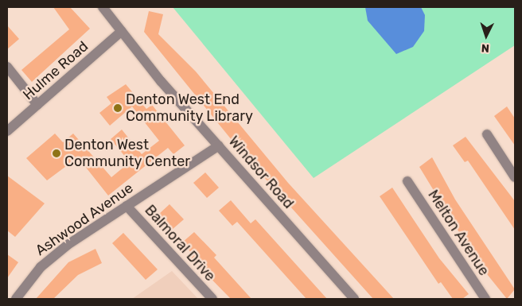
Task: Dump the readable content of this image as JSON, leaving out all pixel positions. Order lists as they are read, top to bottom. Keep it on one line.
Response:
{"streets":{"street":["Hulme Road","Windsor Road","Ashwood Avenue","Melton Avenue","Balmoral Drive"]},"crossings":[["Hulme Road","Windsor Road"],["Windsor Road","Ashwood Avenue"],["Ashwood Avenue","Balmoral Drive"]],"places":["Denton West End Community Library","Denton West Community Center"],"north":"bottom"}
